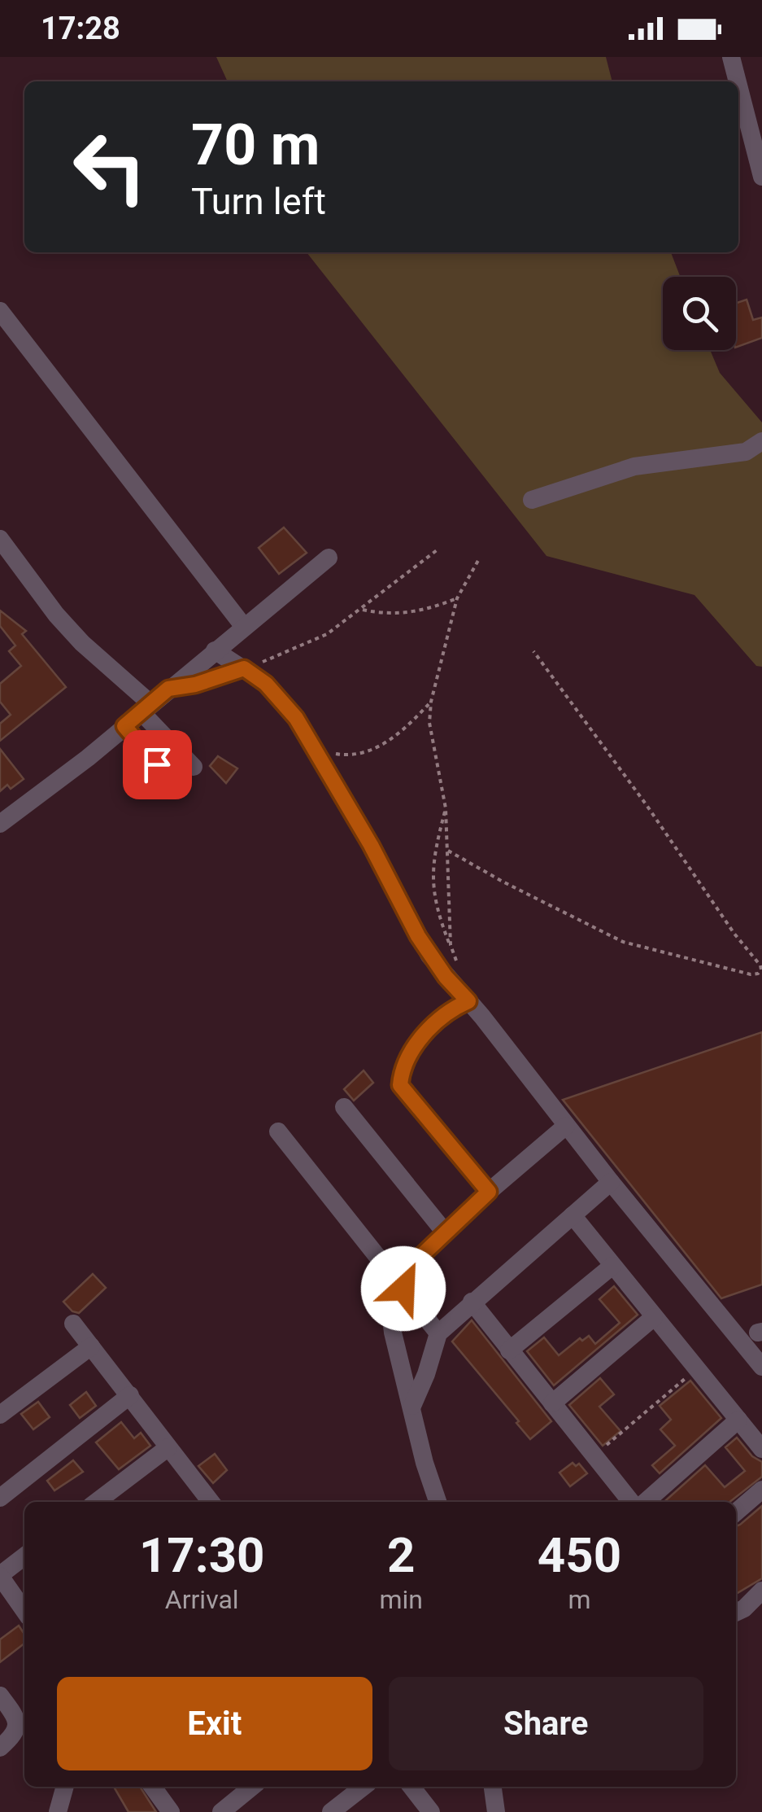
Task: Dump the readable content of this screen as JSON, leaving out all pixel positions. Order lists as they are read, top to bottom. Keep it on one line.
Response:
{"page":{"status":"17:28","turn":["70 m","Turn left"],"eta":["17:30","Arrival","2","min","450","m"],"buttons":["Exit","Share"]}}
